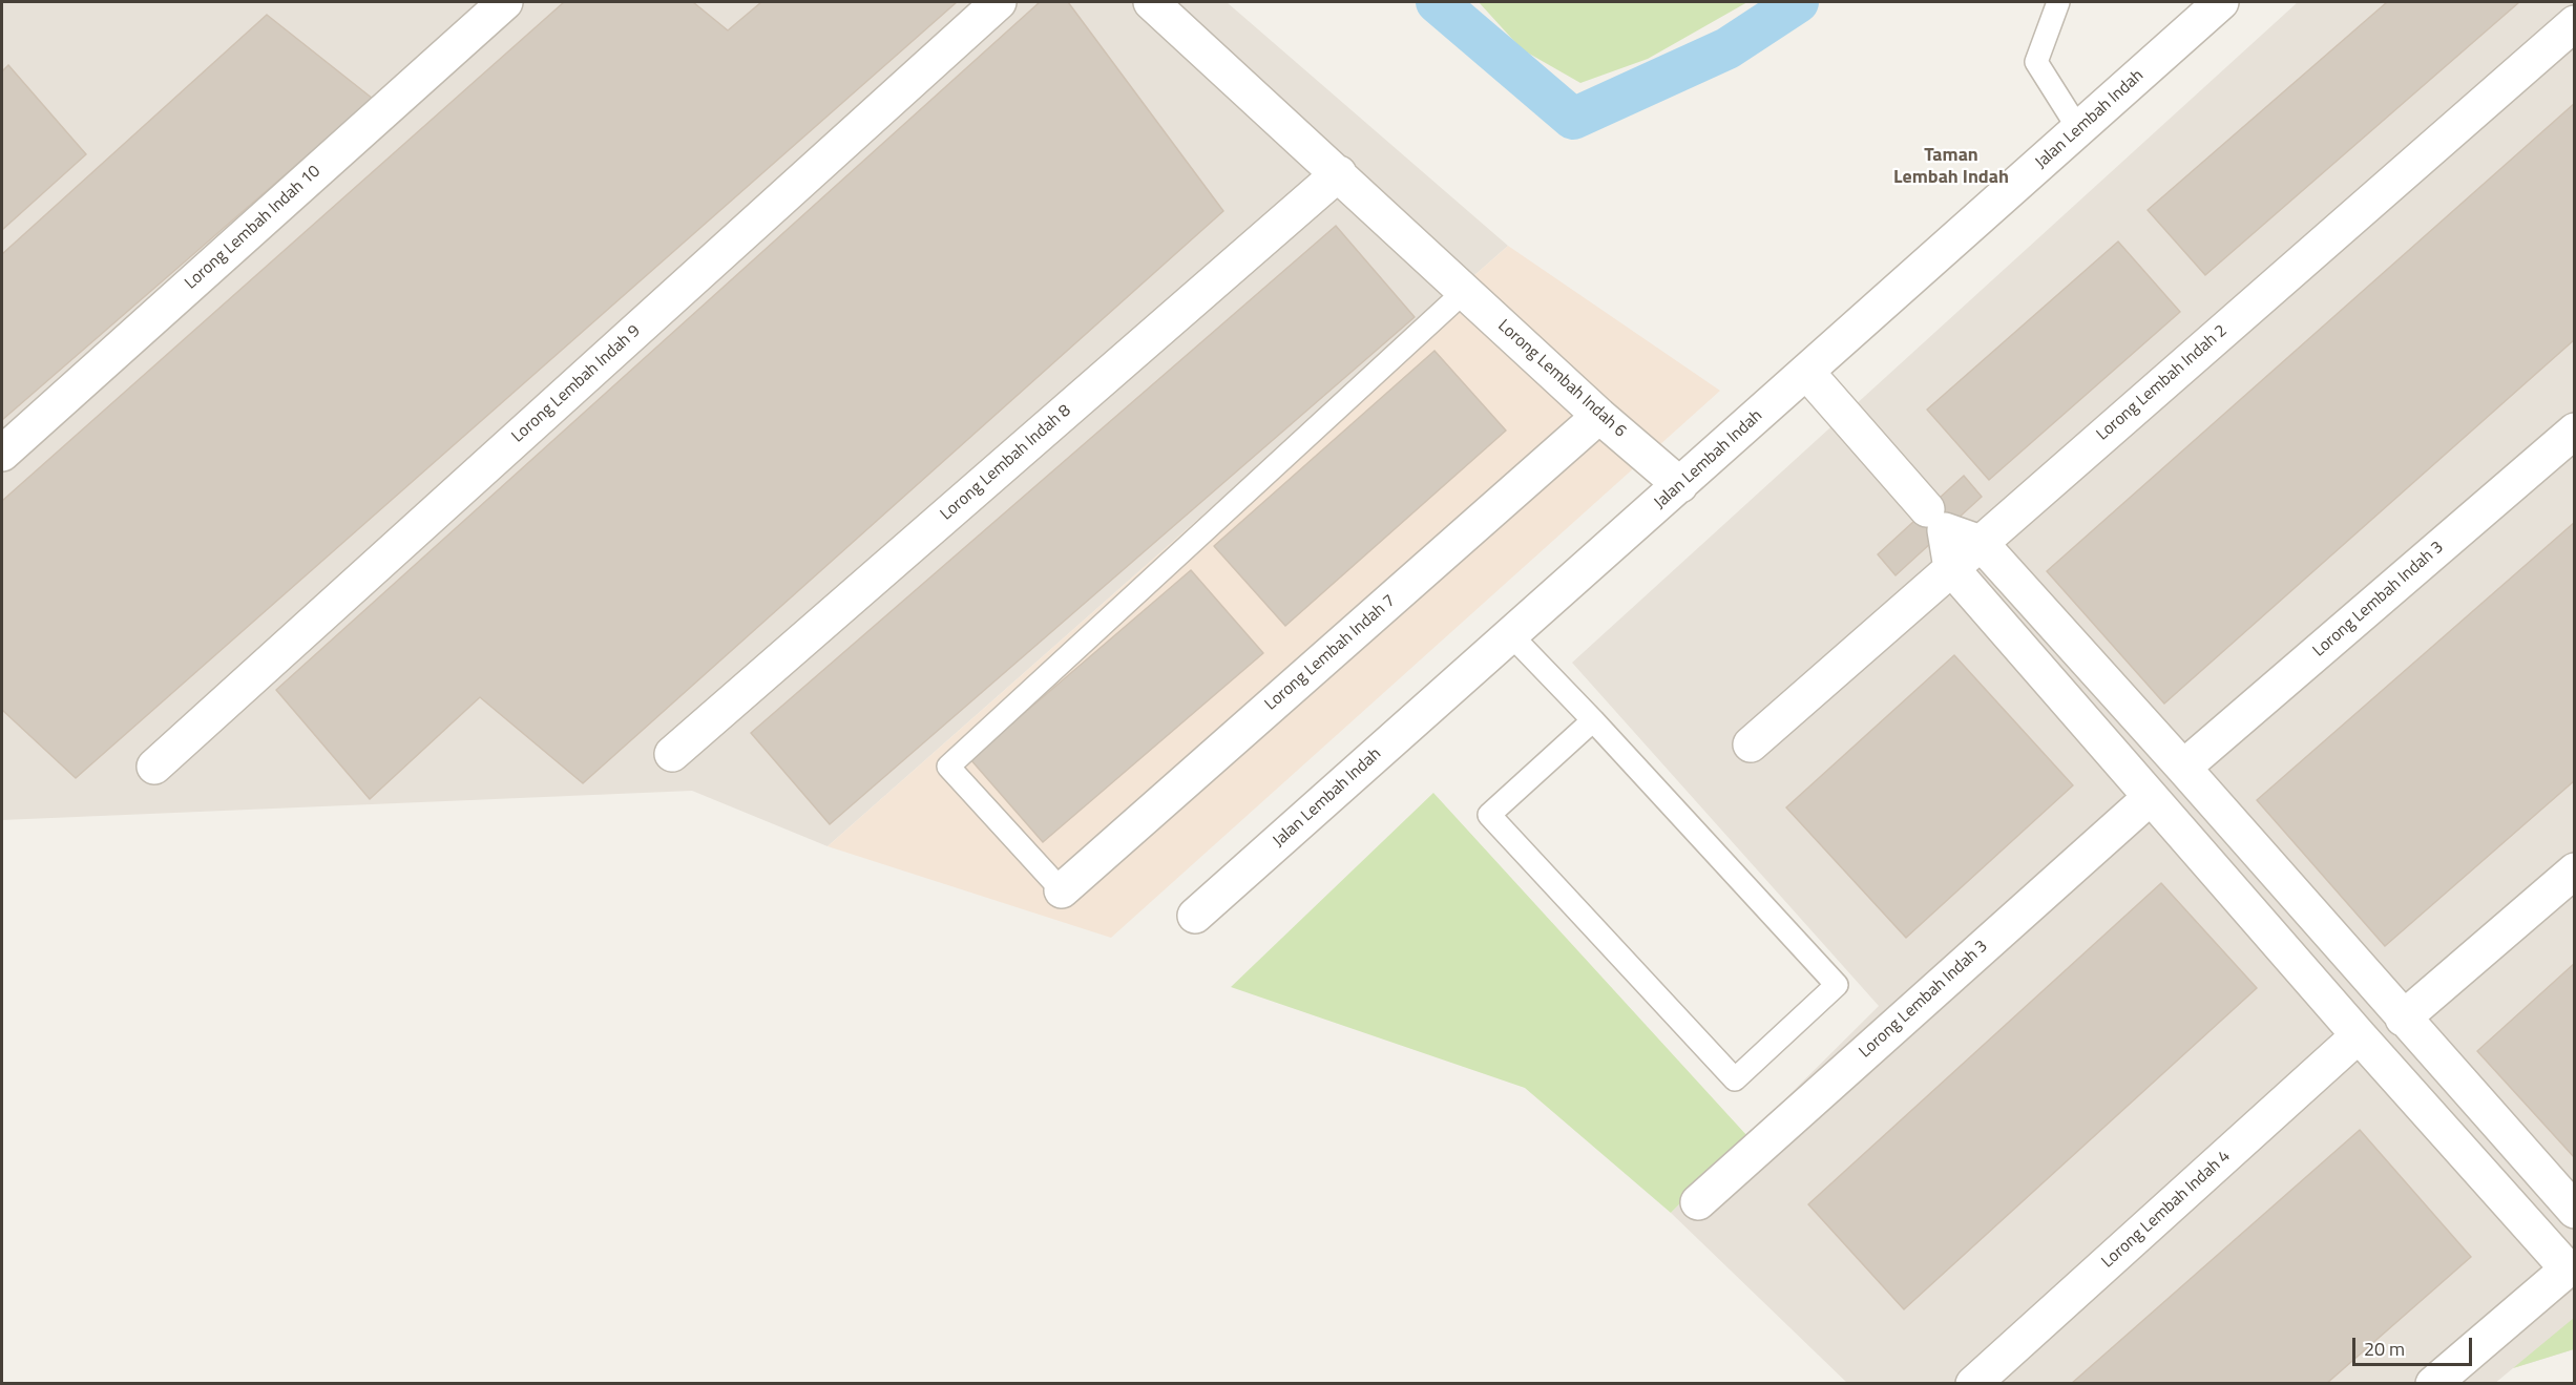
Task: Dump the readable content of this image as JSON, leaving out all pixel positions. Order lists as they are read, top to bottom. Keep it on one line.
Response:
{"streets":{"street":["Jalan Lembah Indah","Lorong Lembah Indah 10","Lorong Lembah Indah 6","Lorong Lembah Indah 2","Lorong Lembah Indah 9","Lorong Lembah Indah 8","Lorong Lembah Indah 3","Lorong Lembah Indah 7","Lorong Lembah Indah 4"]},"crossings":[["Jalan Lembah Indah","Lorong Lembah Indah 6"],["Lorong Lembah Indah 6","Lorong Lembah Indah 8"],["Lorong Lembah Indah 6","Lorong Lembah Indah 7"]],"districts":["Taman Lembah Indah"],"scale_bar":"20 m"}
